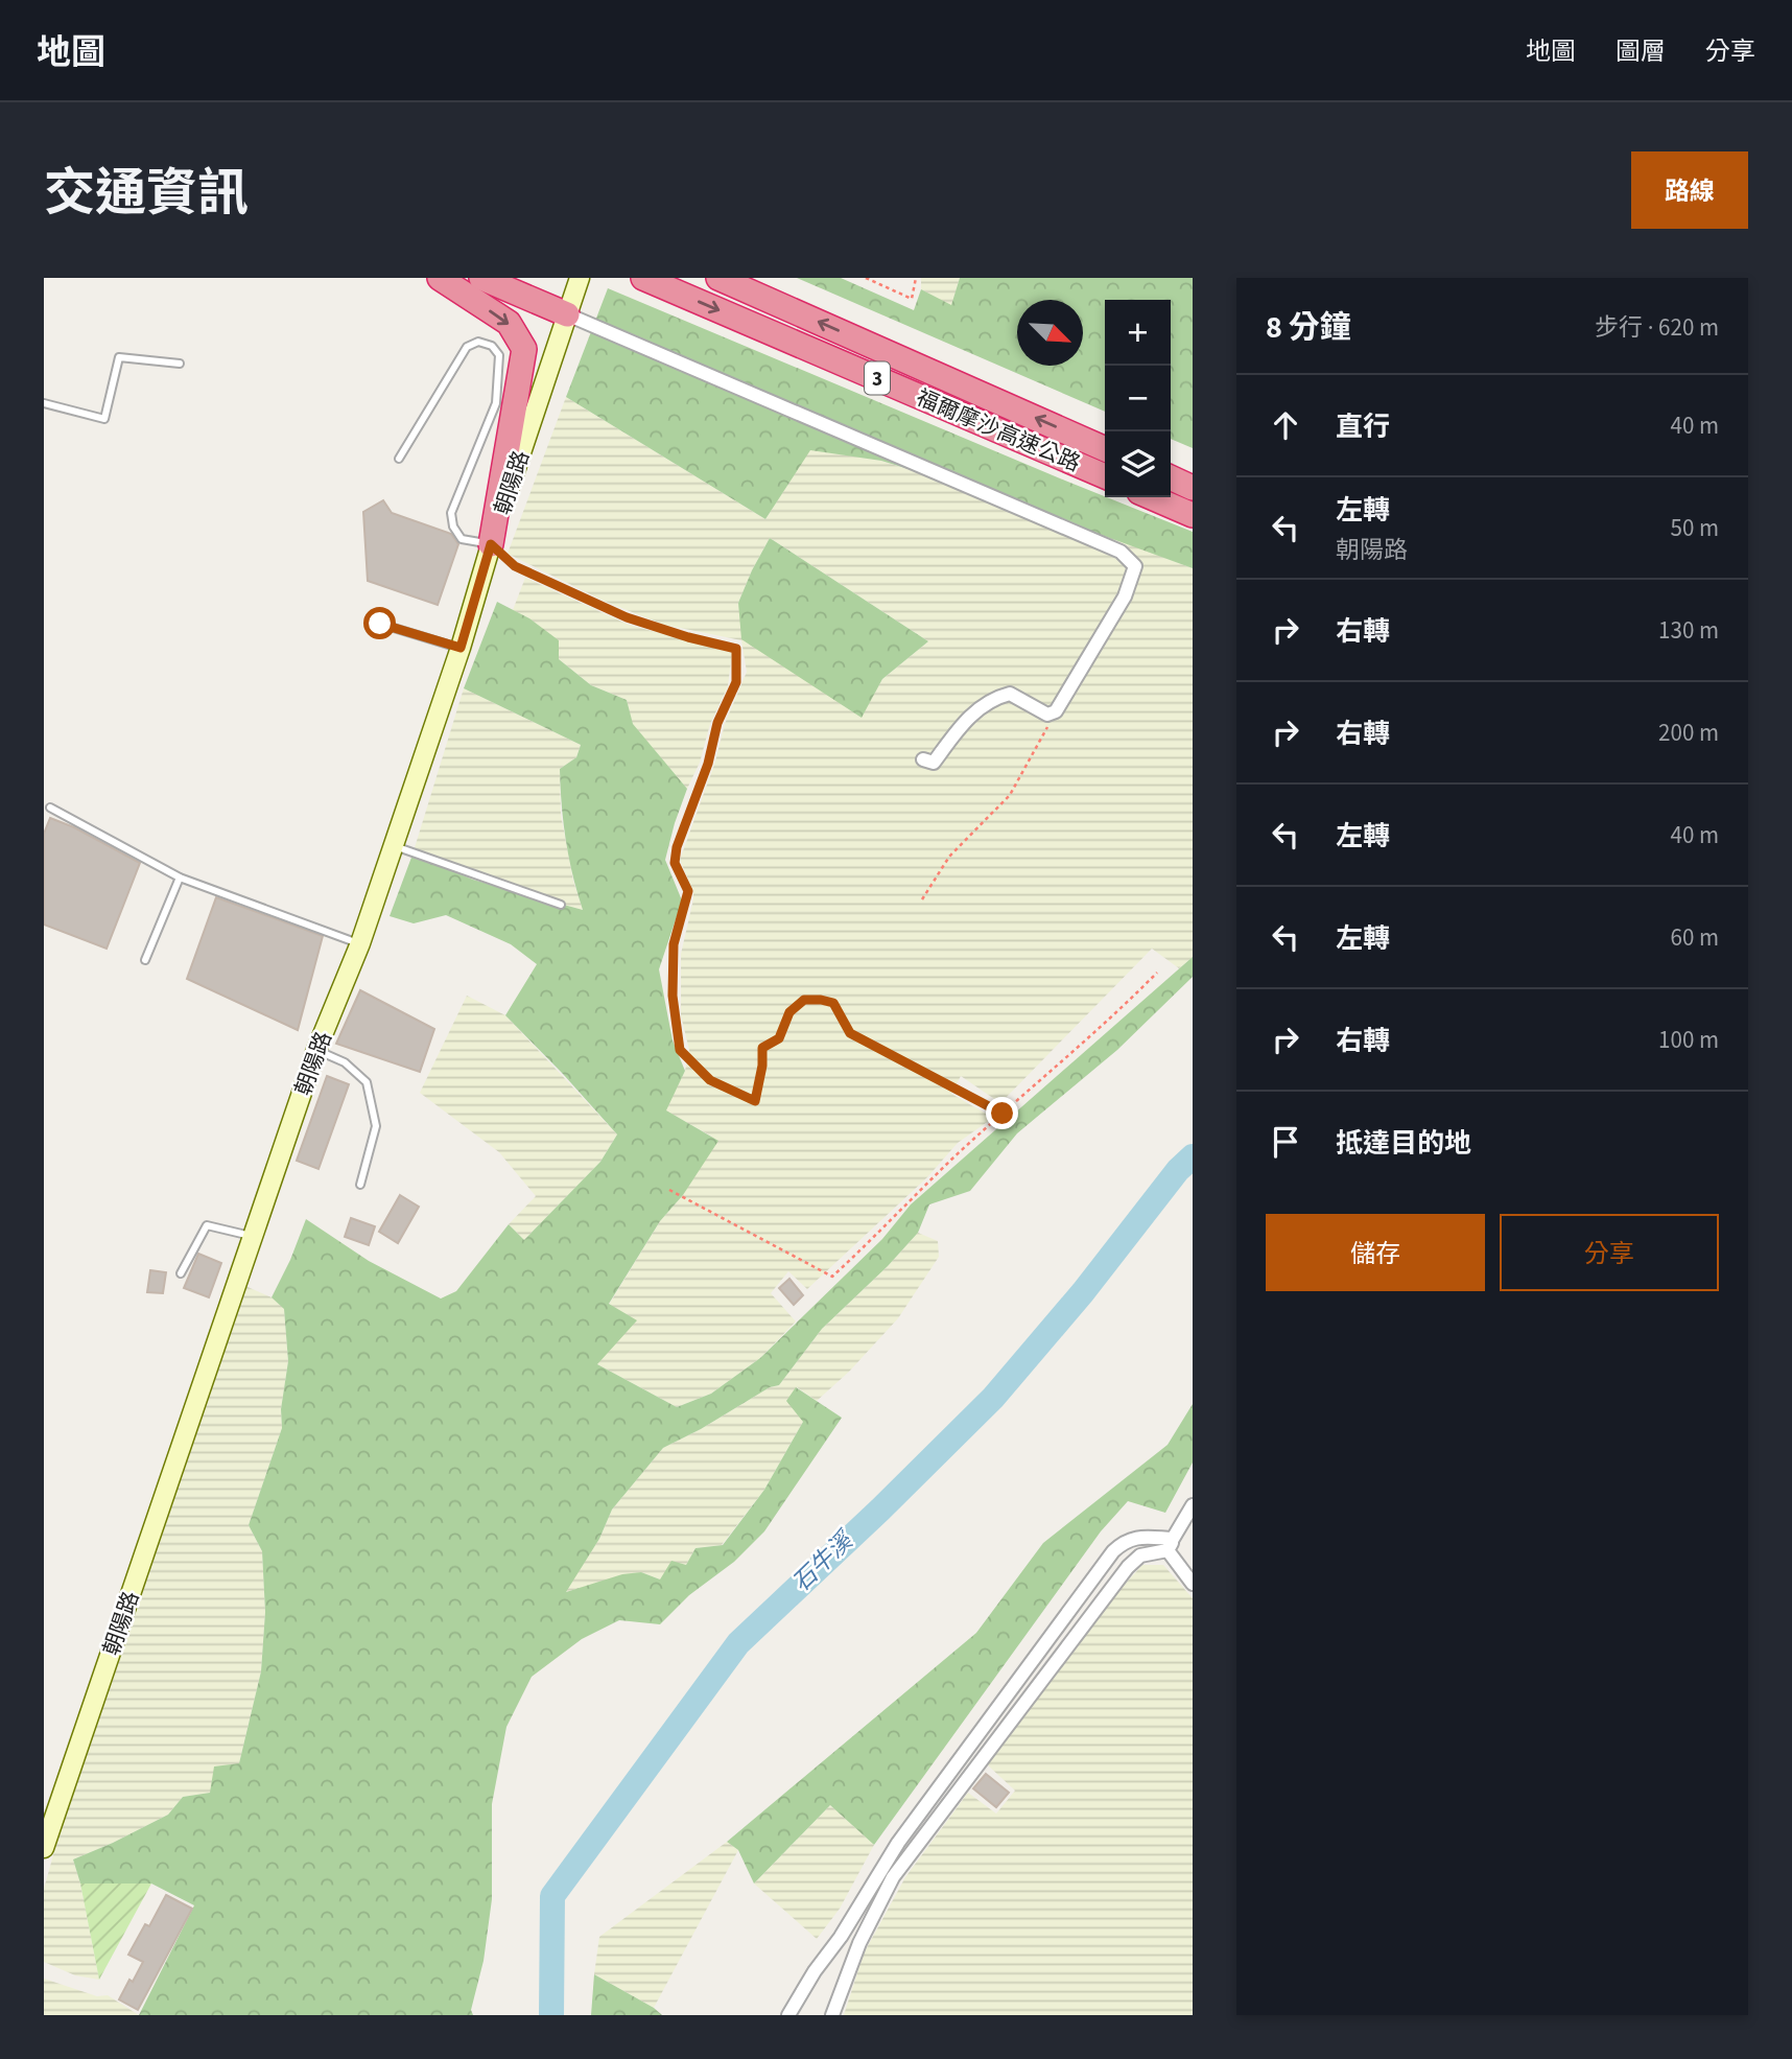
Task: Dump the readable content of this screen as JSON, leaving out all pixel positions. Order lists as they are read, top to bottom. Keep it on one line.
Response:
{"streets":{"highway":["3","福爾摩沙高速公路"],"main road":["朝陽路"]},"water":["石牛溪"],"north":"bottom right","page":{"header":"地圖","nav":["地圖","圖層","分享"],"title":"交通資訊","buttons":["路線",["儲存","分享"]],"heading":["8 分鐘","步行 · 620 m"],"map_buttons":["+","−"],"list":[["直行","40 m"],["左轉","朝陽路","50 m"],["右轉","130 m"],["右轉","200 m"],["左轉","40 m"],["左轉","60 m"],["右轉","100 m"],"抵達目的地"]}}
